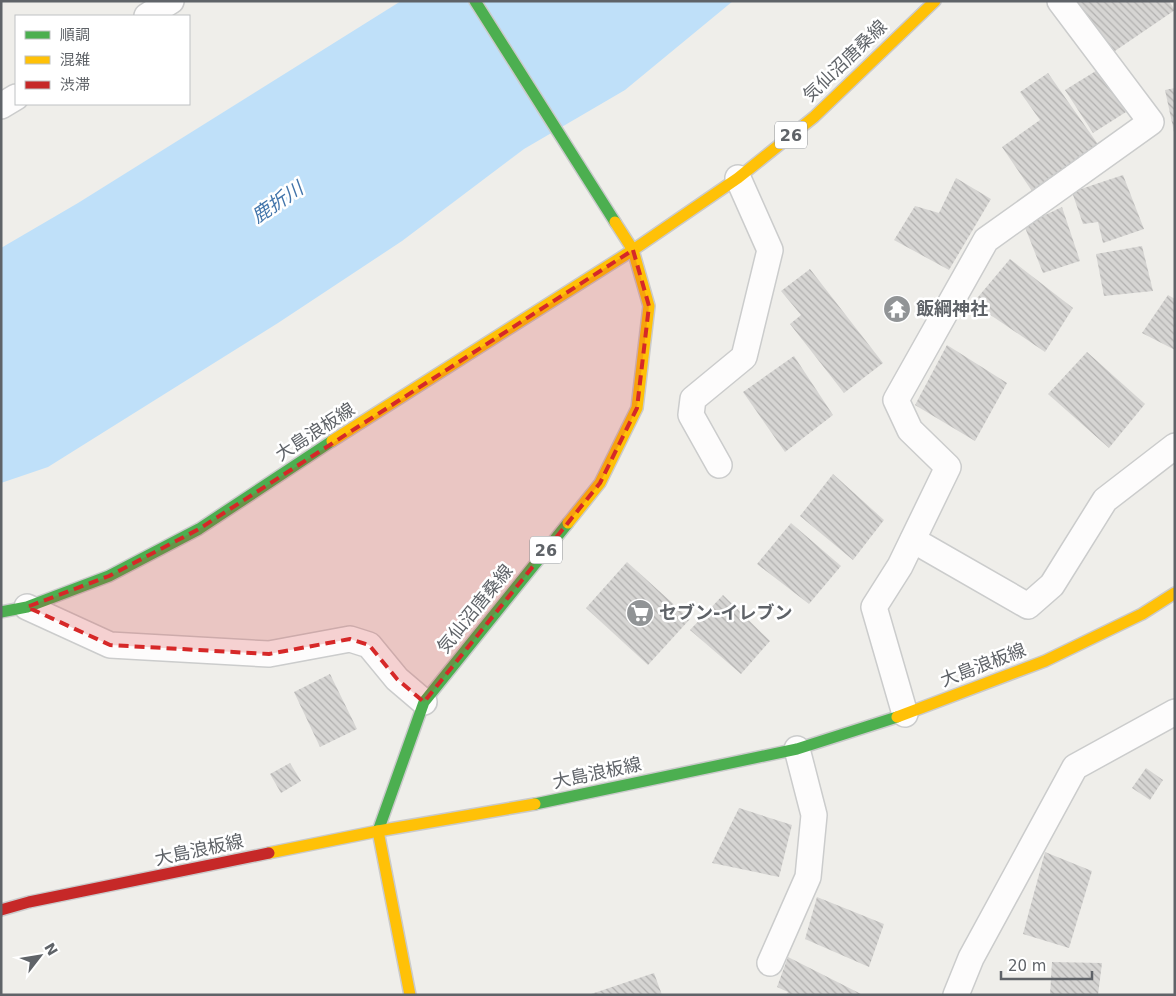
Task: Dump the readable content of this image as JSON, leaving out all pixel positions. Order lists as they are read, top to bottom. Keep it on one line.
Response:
{"streets":{"main road":["気仙沼唐桑線","26","大島浪板線"]},"crossings":[["気仙沼唐桑線","大島浪板線"]],"water":["鹿折川"],"places":{"temple":["飯綱神社"],"supermarket":["セブン-イレブン"]},"legend":["順調","混雑","渋滞"],"scale_bar":"20 m","north":"top right"}
